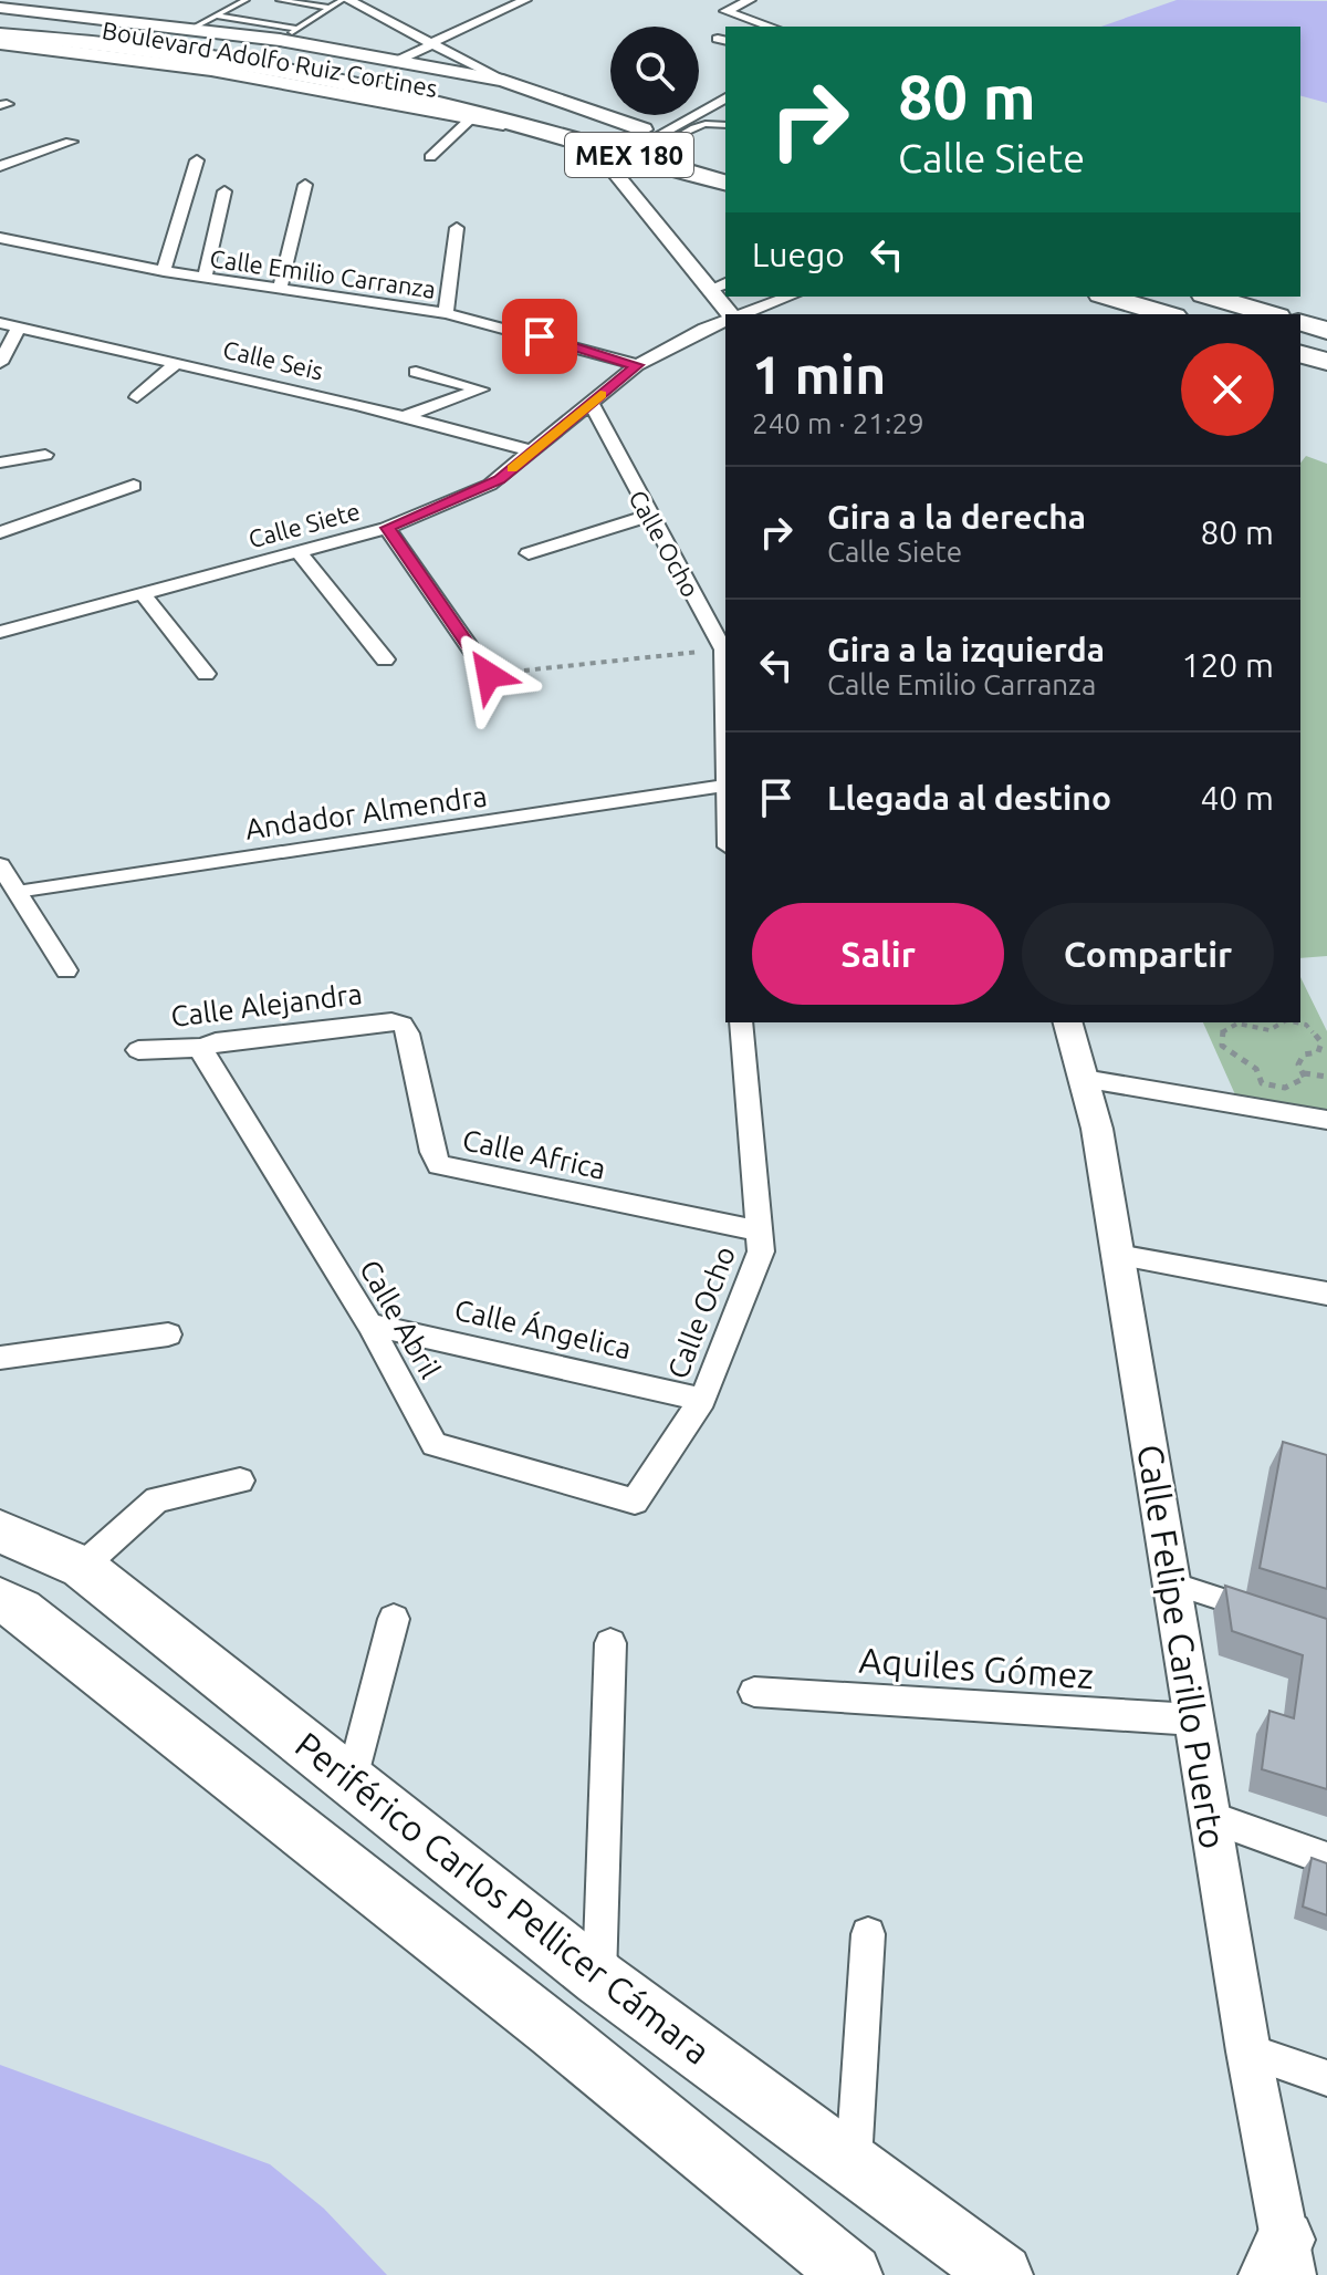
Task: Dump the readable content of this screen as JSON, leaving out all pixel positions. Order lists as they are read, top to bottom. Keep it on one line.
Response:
{"streets":{"highway":["MEX 180"],"main road":["Boulevard Adolfo Ruiz Cortines","Periférico Carlos Pellicer Cámara"],"street":["Calle Emilio Carranza","Calle Seis","Calle Siete","Calle Ocho","Andador Almendra","Calle Alejandra","Calle Africa","Calle Abril","Calle Ángelica","Calle Felipe Carillo Puerto","Aquiles Gómez"]},"crossings":[["Boulevard Adolfo Ruiz Cortines","MEX 180"],["Calle Emilio Carranza","Calle Siete"],["Calle Seis","Calle Siete"],["Calle Siete","Calle Ocho"],["Calle Ocho","Andador Almendra"],["Calle Ocho","Calle Africa"],["Calle Ocho","Calle Abril"],["Calle Ocho","Calle Ángelica"],["Calle Alejandra","Calle Africa"],["Calle Alejandra","Calle Abril"],["Calle Abril","Calle Ángelica"],["Calle Felipe Carillo Puerto","Aquiles Gómez"]],"page":{"turn":["80 m","Calle Siete"],"then":"Luego","heading":["1 min","240 m · 21:29"],"list":[{"name":"Gira a la derecha","note":"Calle Siete","value":"80 m"},{"name":"Gira a la izquierda","note":"Calle Emilio Carranza","value":"120 m"},{"name":"Llegada al destino","value":"40 m"}],"buttons":["Salir","Compartir"]}}
